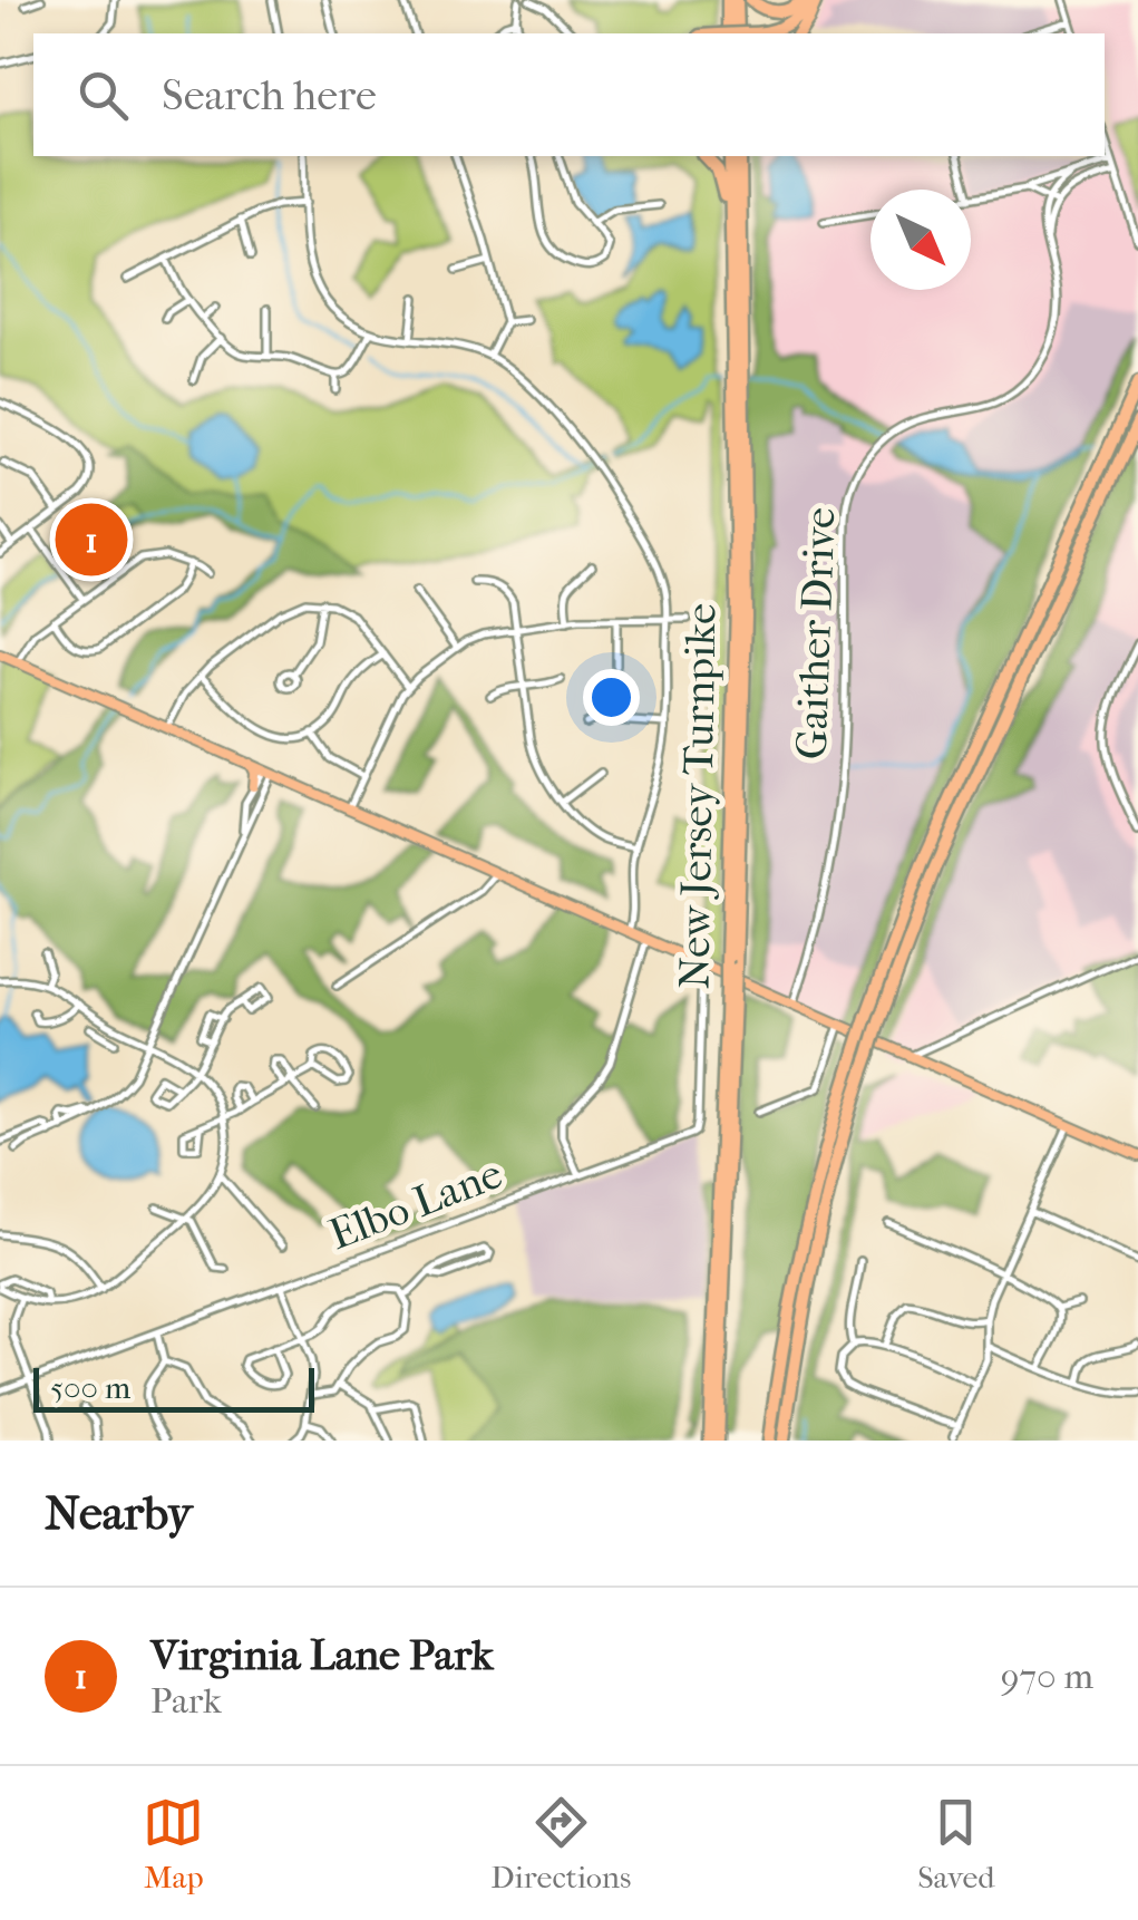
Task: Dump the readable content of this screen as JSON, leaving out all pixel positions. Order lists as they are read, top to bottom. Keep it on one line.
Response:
{"streets":{"highway":["New Jersey Turnpike"],"street":["Gaither Drive","Elbo Lane"]},"scale_bar":"500 m","north":"bottom right","page":{"search":"Search here","pins":"1","scale":"500 m","heading":"Nearby","list":[{"mark":"1","name":"Virginia Lane Park","note":"Park","value":"970 m"}],"nav":["Map","Directions","Saved"]}}
